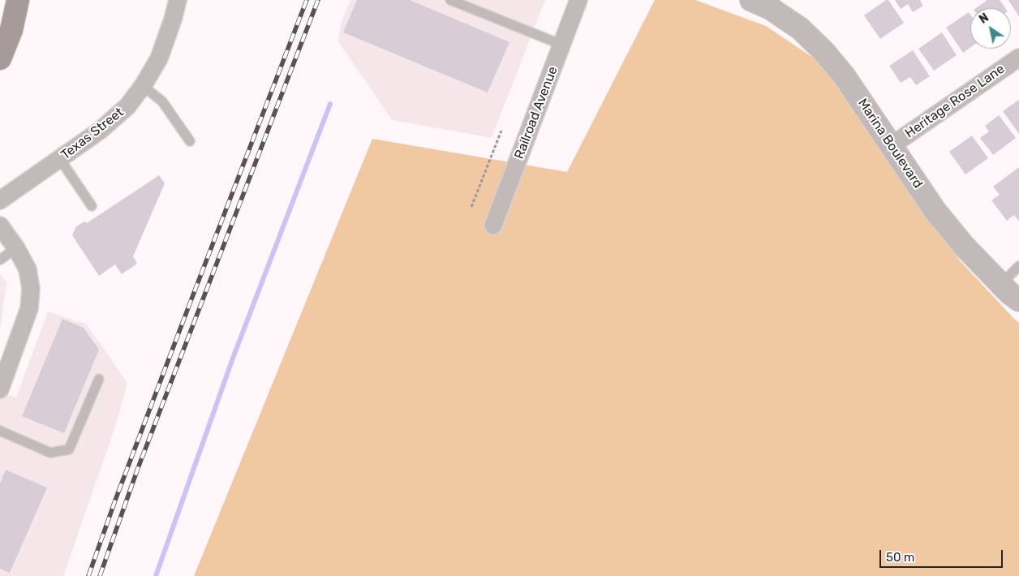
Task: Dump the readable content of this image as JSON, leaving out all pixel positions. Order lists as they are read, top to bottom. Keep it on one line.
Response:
{"streets":{"street":["Heritage Rose Lane","Railroad Avenue","Texas Street","Marina Boulevard"]},"crossings":[["Heritage Rose Lane","Marina Boulevard"]],"scale_bar":"50 m","north":"top left"}
